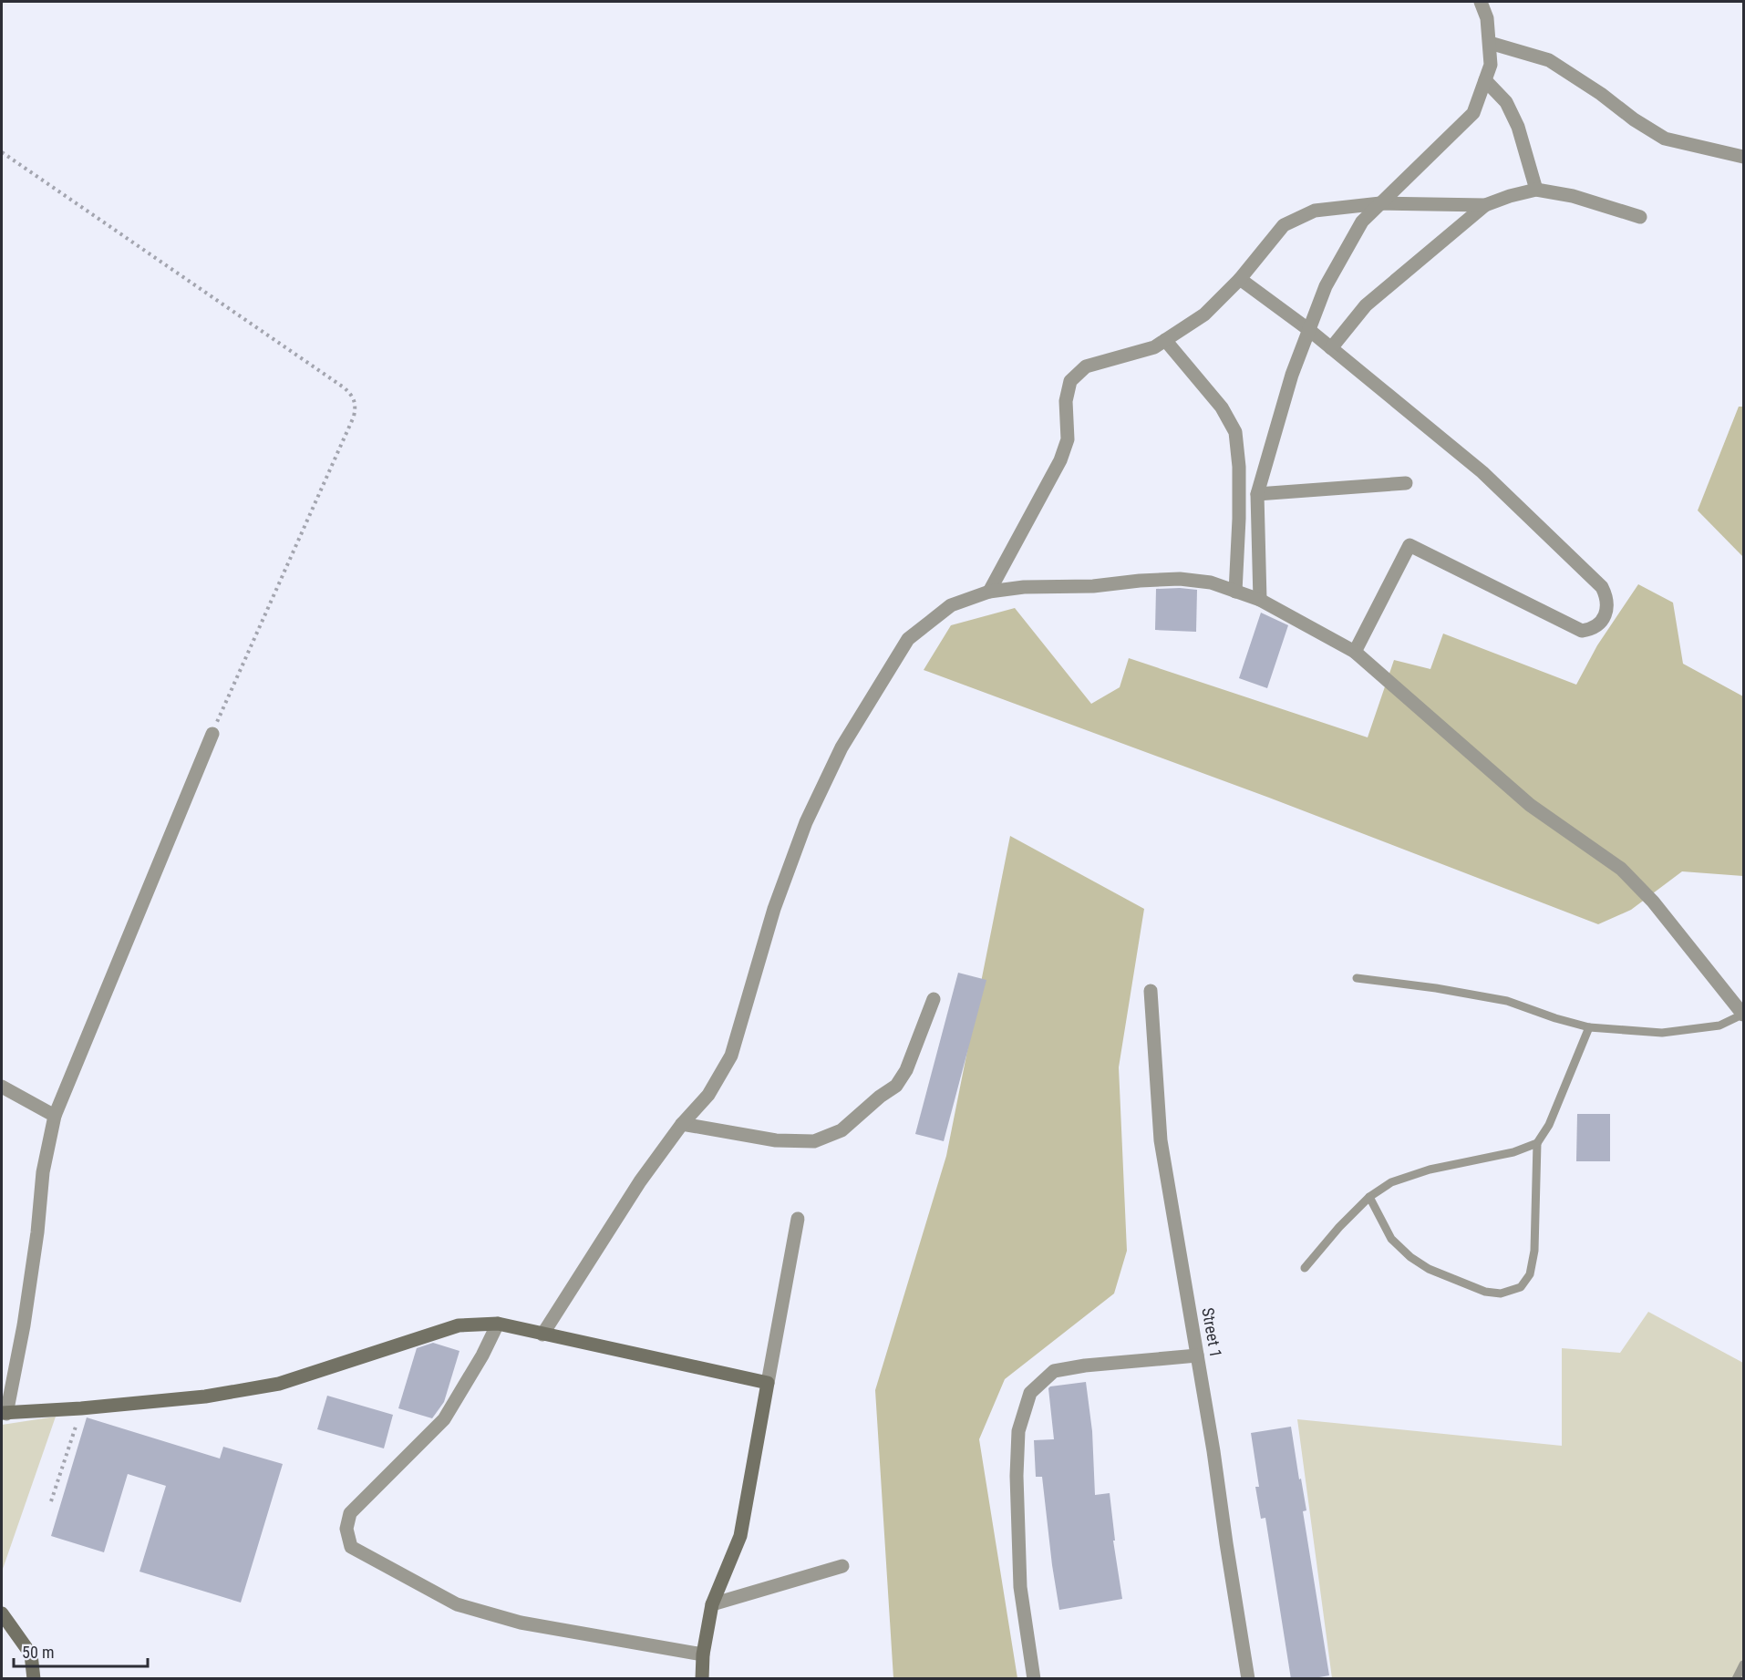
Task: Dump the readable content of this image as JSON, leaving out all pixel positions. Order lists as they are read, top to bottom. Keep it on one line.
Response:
{"streets":{"street":["Street 1"]},"scale_bar":"50 m"}
